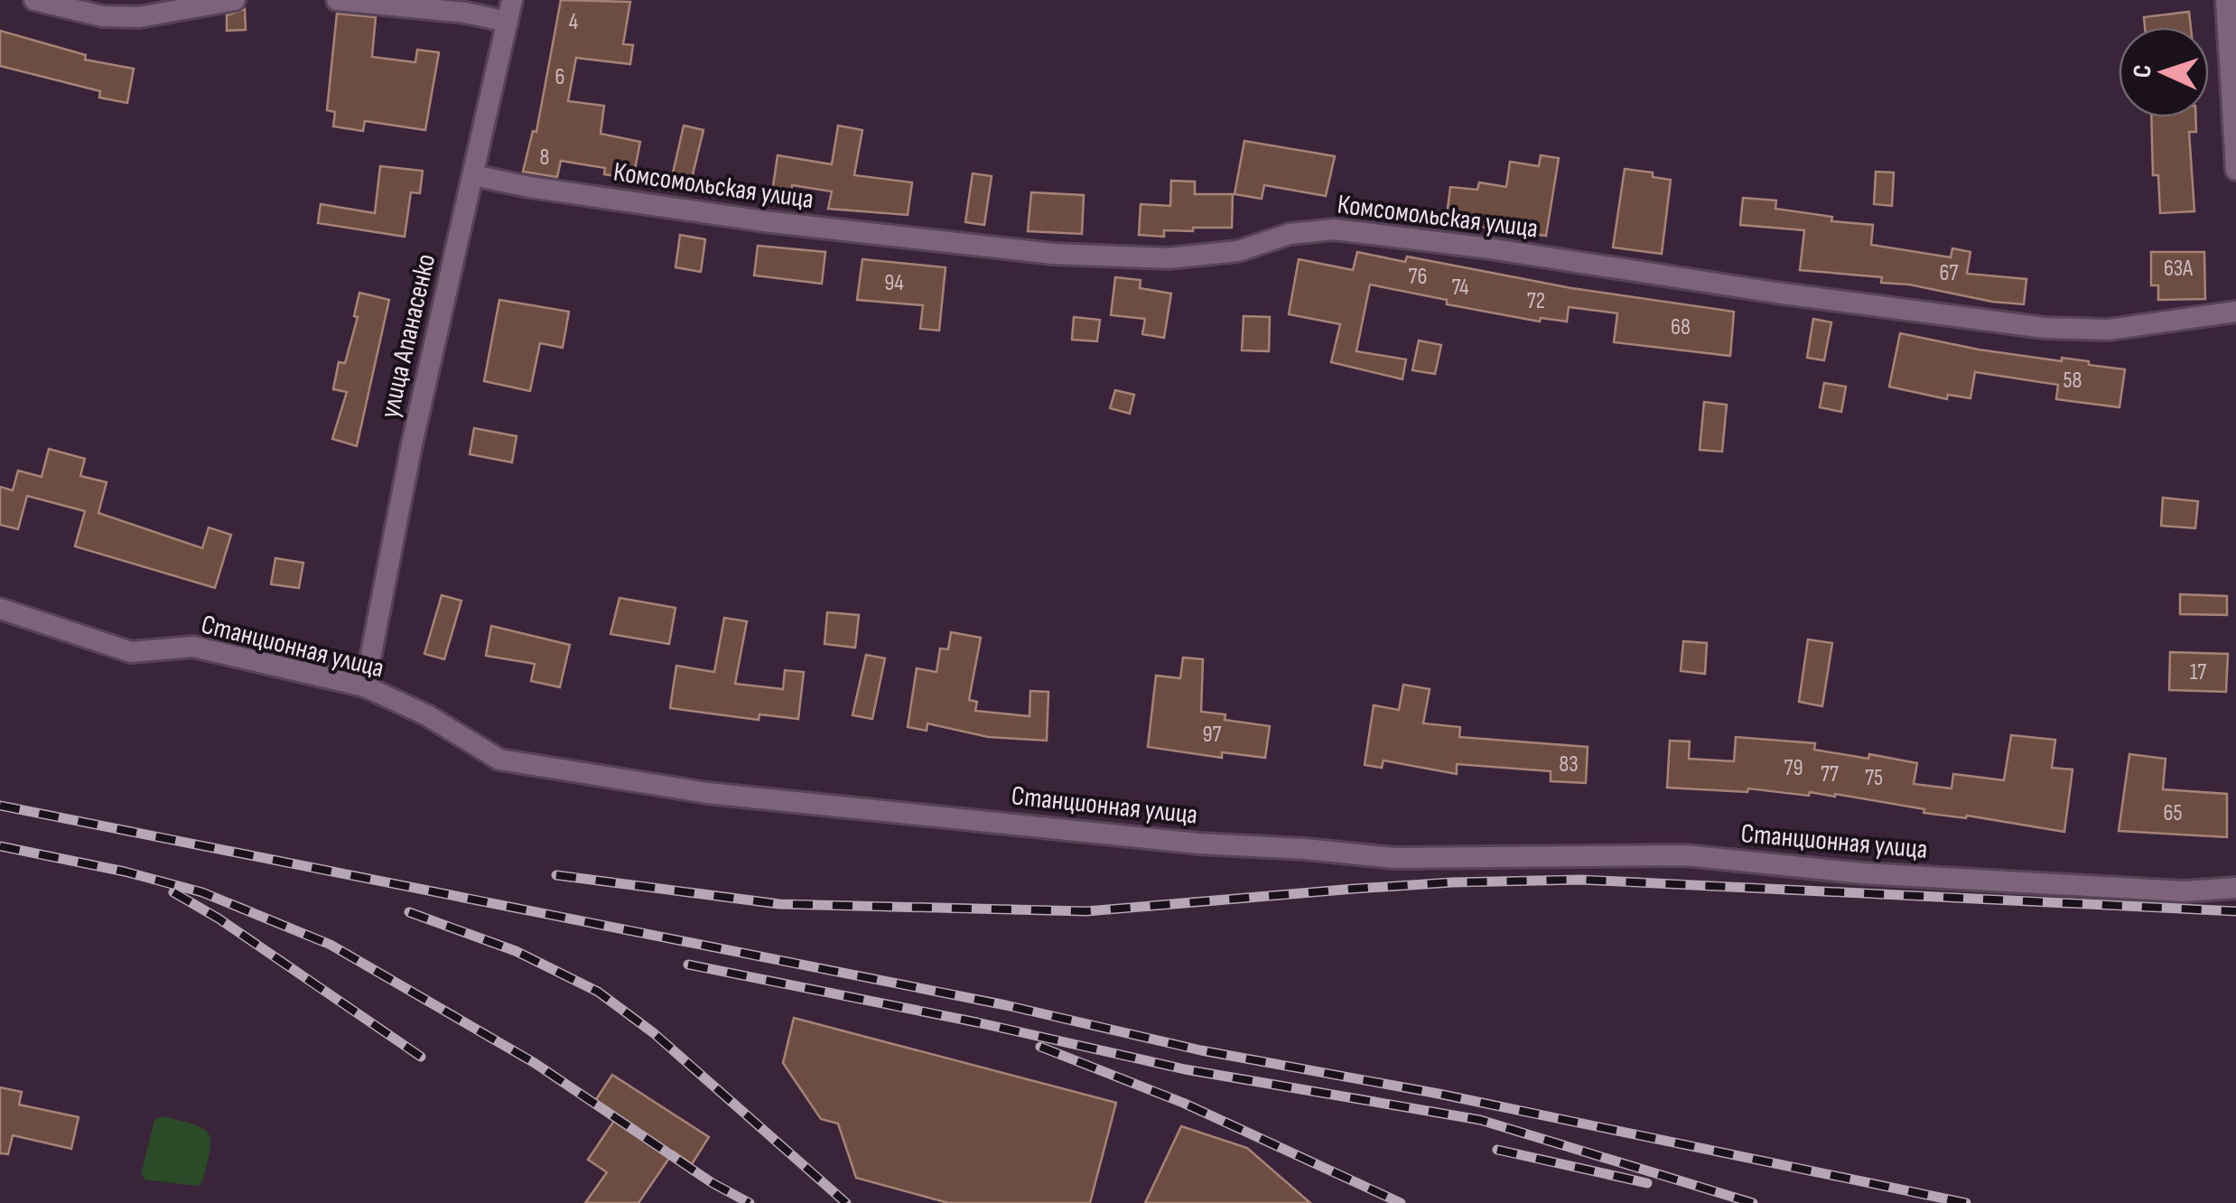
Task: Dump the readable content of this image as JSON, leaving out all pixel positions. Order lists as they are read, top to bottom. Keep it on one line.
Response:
{"streets":{"street":["Комсомольская улица","улица Апанасенко","Станционная улица"]},"crossings":[["Комсомольская улица","улица Апанасенко"],["улица Апанасенко","Станционная улица"]],"house_numbers":["4","6","8","63А","67","76","94","74","72","68","58","17","97","83","79","77","75","65"],"north":"left"}
